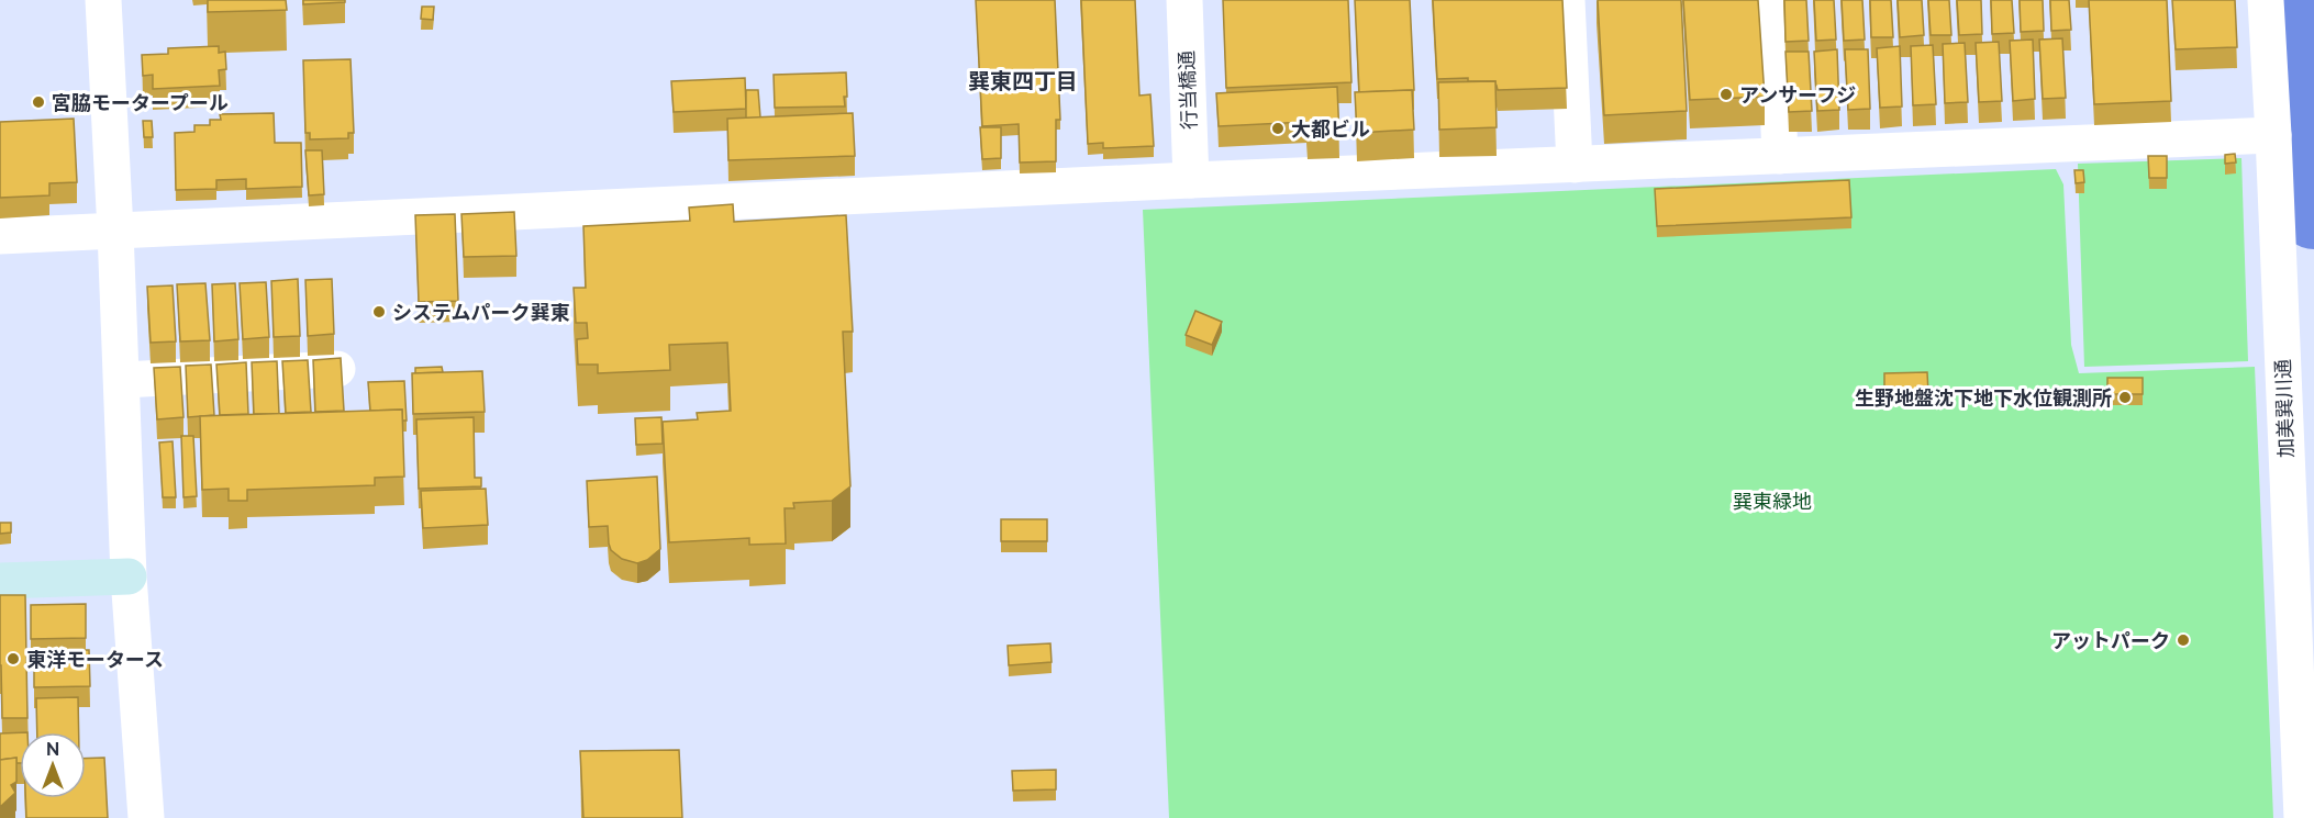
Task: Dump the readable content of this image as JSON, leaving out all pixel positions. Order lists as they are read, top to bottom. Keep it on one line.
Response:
{"streets":{"street":["行当橋通","加美巽川通"]},"districts":["巽東四丁目"],"parks":["巽東緑地"],"places":["アンサーフジ","宮脇モータープール","大都ビル","システムパーク巽東","生野地盤沈下地下水位観測所","アットパーク","東洋モータース"],"north":"top"}
